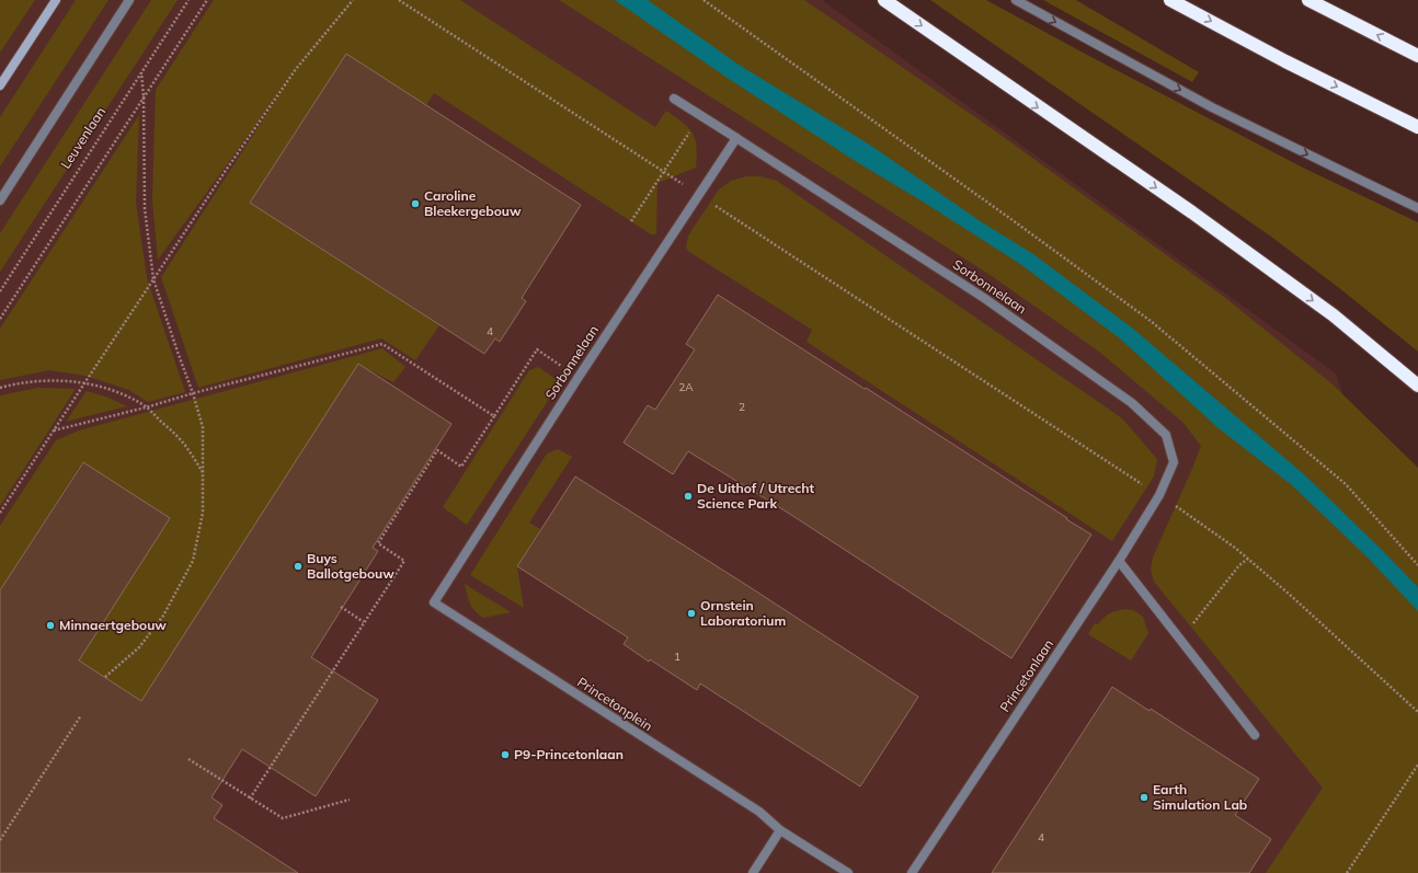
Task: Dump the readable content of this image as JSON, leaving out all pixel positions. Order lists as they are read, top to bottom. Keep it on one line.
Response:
{"streets":{"street":["Sorbonnelaan","Princetonlaan","Princetonplein"],"path":["Leuvenlaan"]},"crossings":[["Sorbonnelaan","Princetonlaan"],["Sorbonnelaan","Princetonplein"]],"places":["Caroline Bleekergebouw","De Uithof / Utrecht Science Park","Buys Ballotgebouw","Ornstein Laboratorium","Minnaertgebouw","P9-Princetonlaan","Earth Simulation Lab"],"house_numbers":["4","2A","2","1","4"]}
